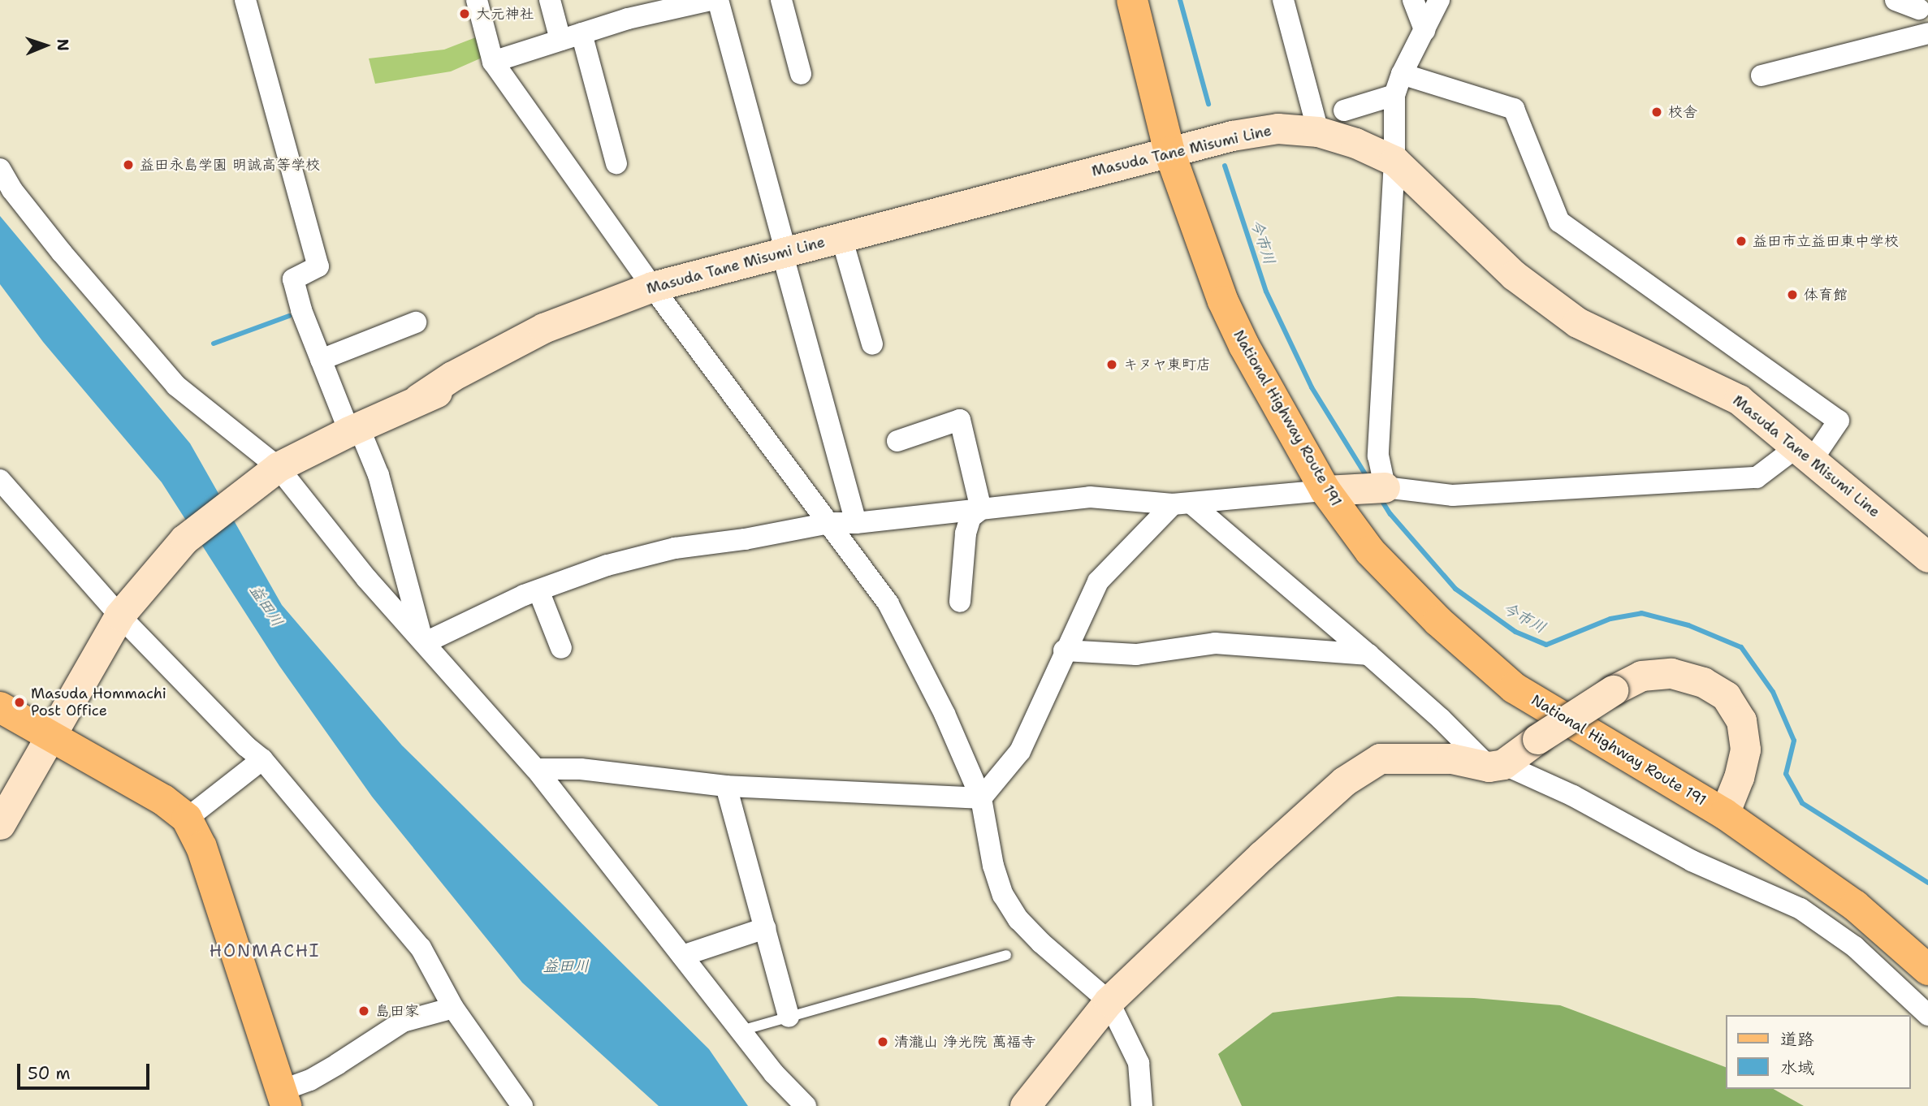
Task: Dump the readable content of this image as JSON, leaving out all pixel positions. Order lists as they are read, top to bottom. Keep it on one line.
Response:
{"streets":{"main road":["Masuda Tane Misumi Line","National Highway Route 191"]},"crossings":[["Masuda Tane Misumi Line","National Highway Route 191"]],"districts":["HONMACHI"],"water":["今市川","益田川"],"places":["大元神社","校舎","益田永島学園 明誠高等学校","益田市立益田東中学校","体育館","キヌヤ東町店","Masuda Hommachi Post Office","島田家","清瀧山 浄光院 萬福寺"],"legend":["道路","水域"],"scale_bar":"50 m","north":"right"}
